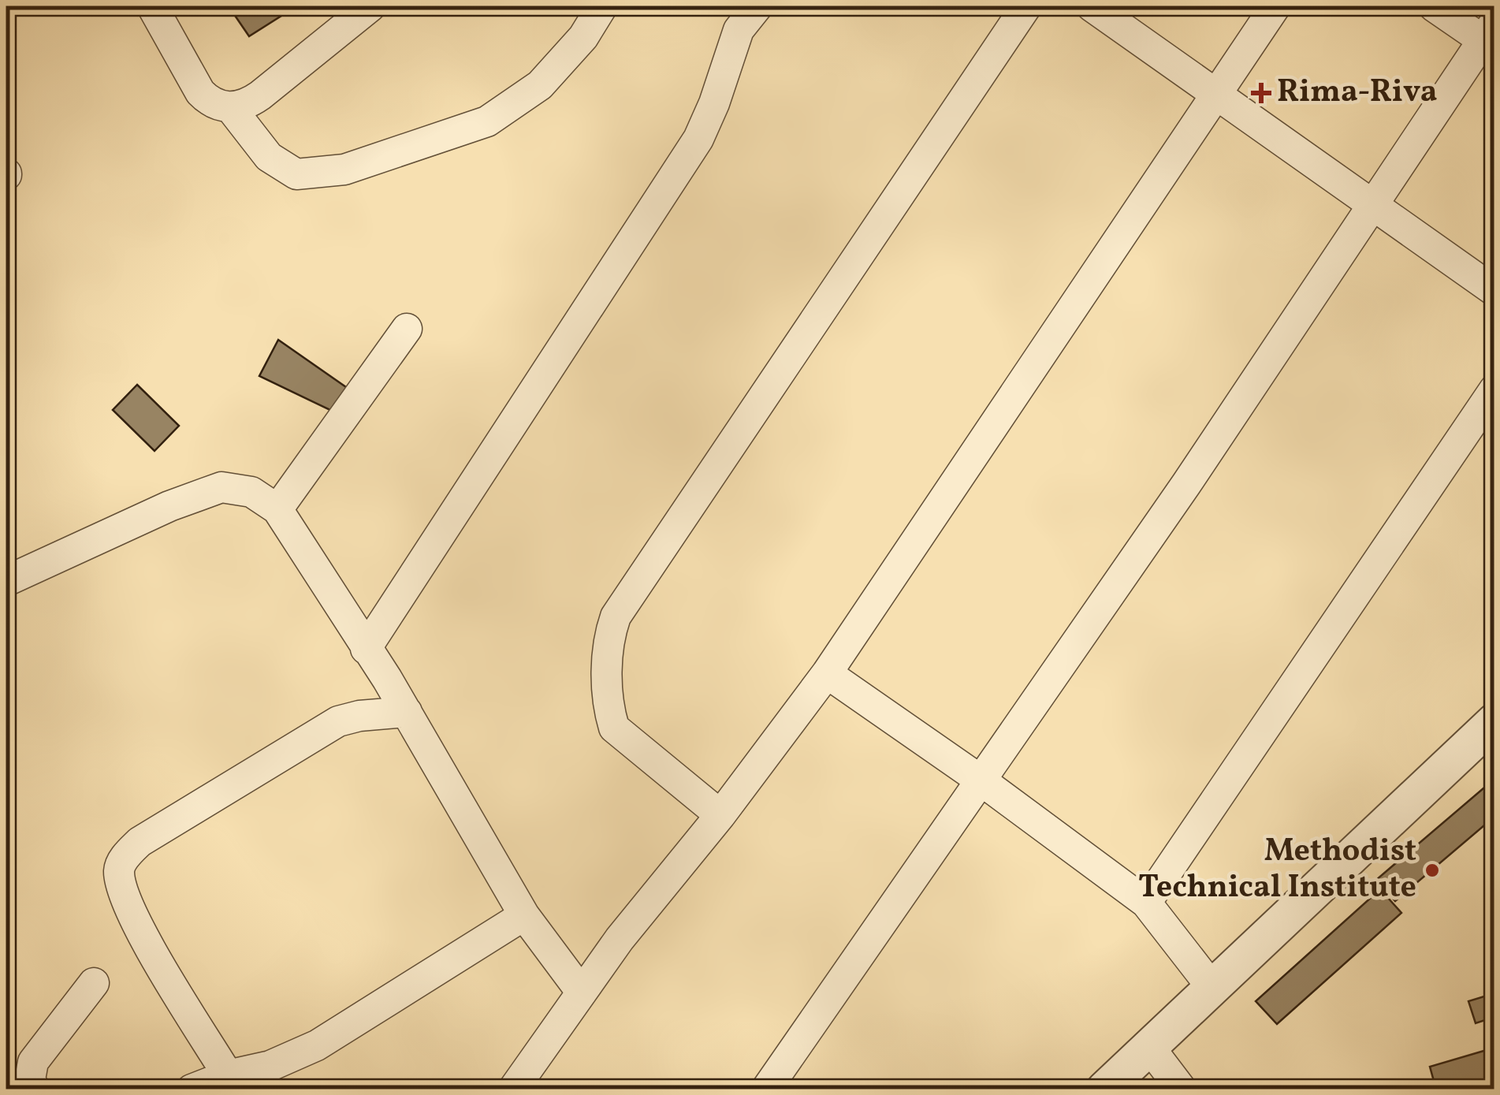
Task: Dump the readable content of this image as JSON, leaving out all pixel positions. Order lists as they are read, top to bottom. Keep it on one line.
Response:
{"places":{"health":["Rima-Riva"],"other":["Methodist Technical Institute"]}}
